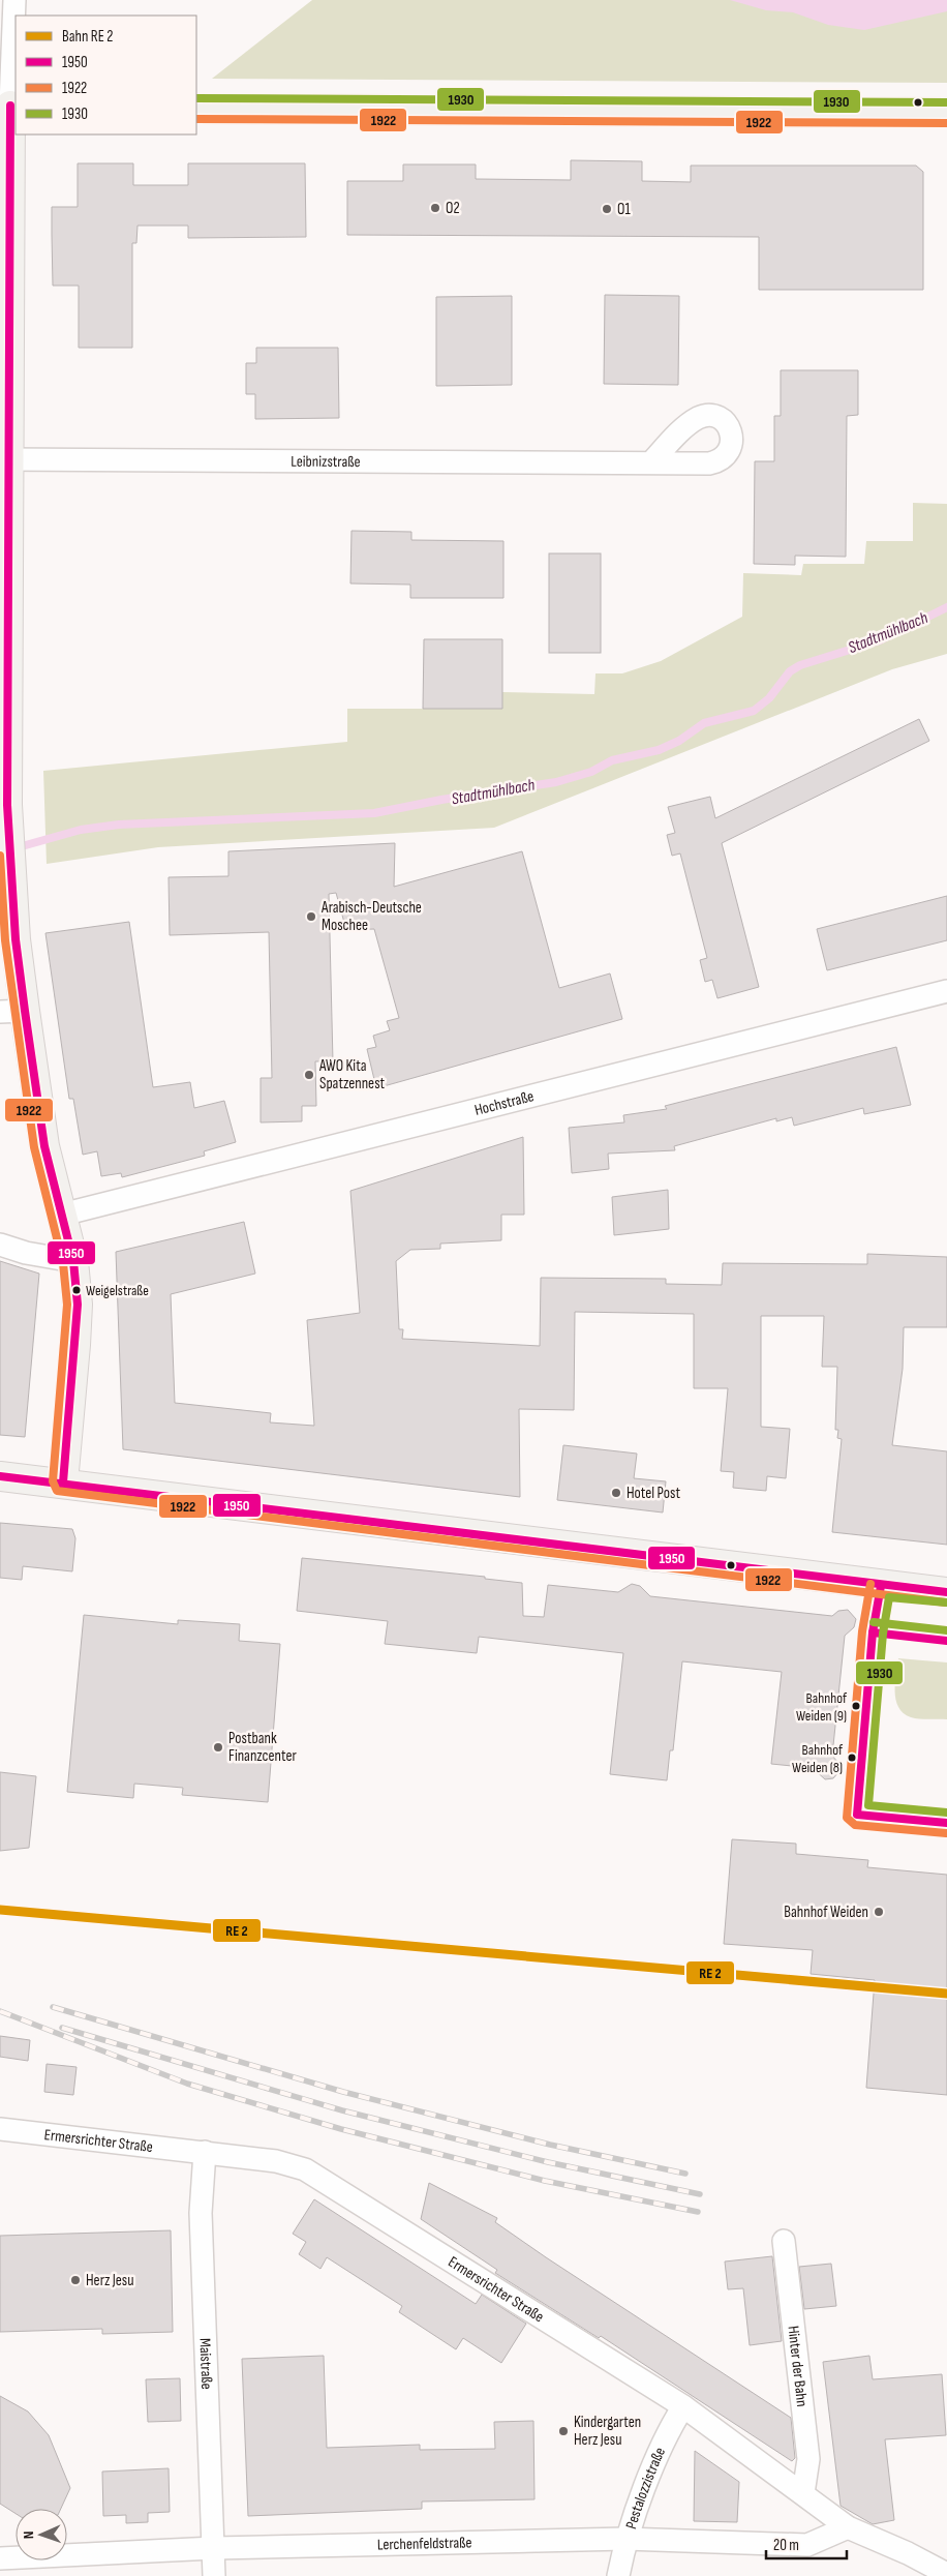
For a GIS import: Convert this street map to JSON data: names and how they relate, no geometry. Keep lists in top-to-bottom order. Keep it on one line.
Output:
{"streets":{"street":["Leibnizstraße","Hochstraße","Ermersrichter Straße","Maistraße","Hinter der Bahn","Pestalozzistraße","Lerchenfeldstraße"]},"crossings":[["Ermersrichter Straße","Maistraße"],["Ermersrichter Straße","Hinter der Bahn"],["Ermersrichter Straße","Pestalozzistraße"],["Ermersrichter Straße","Lerchenfeldstraße"],["Maistraße","Lerchenfeldstraße"],["Pestalozzistraße","Lerchenfeldstraße"]],"water":["Stadtmühlbach"],"places":["O2","O1","Arabisch-Deutsche Moschee","AWO Kita Spatzennest","Weigelstraße","Hotel Post","Bahnhof Weiden (9)","Postbank Finanzcenter","Bahnhof Weiden (8)","Bahnhof Weiden","Herz Jesu","Kindergarten Herz Jesu"],"lines":["transit line 1930","transit line 1950","transit line 1922"],"legend":["Bahn RE 2","1950","1922","1930"],"scale_bar":"20 m","north":"left"}
